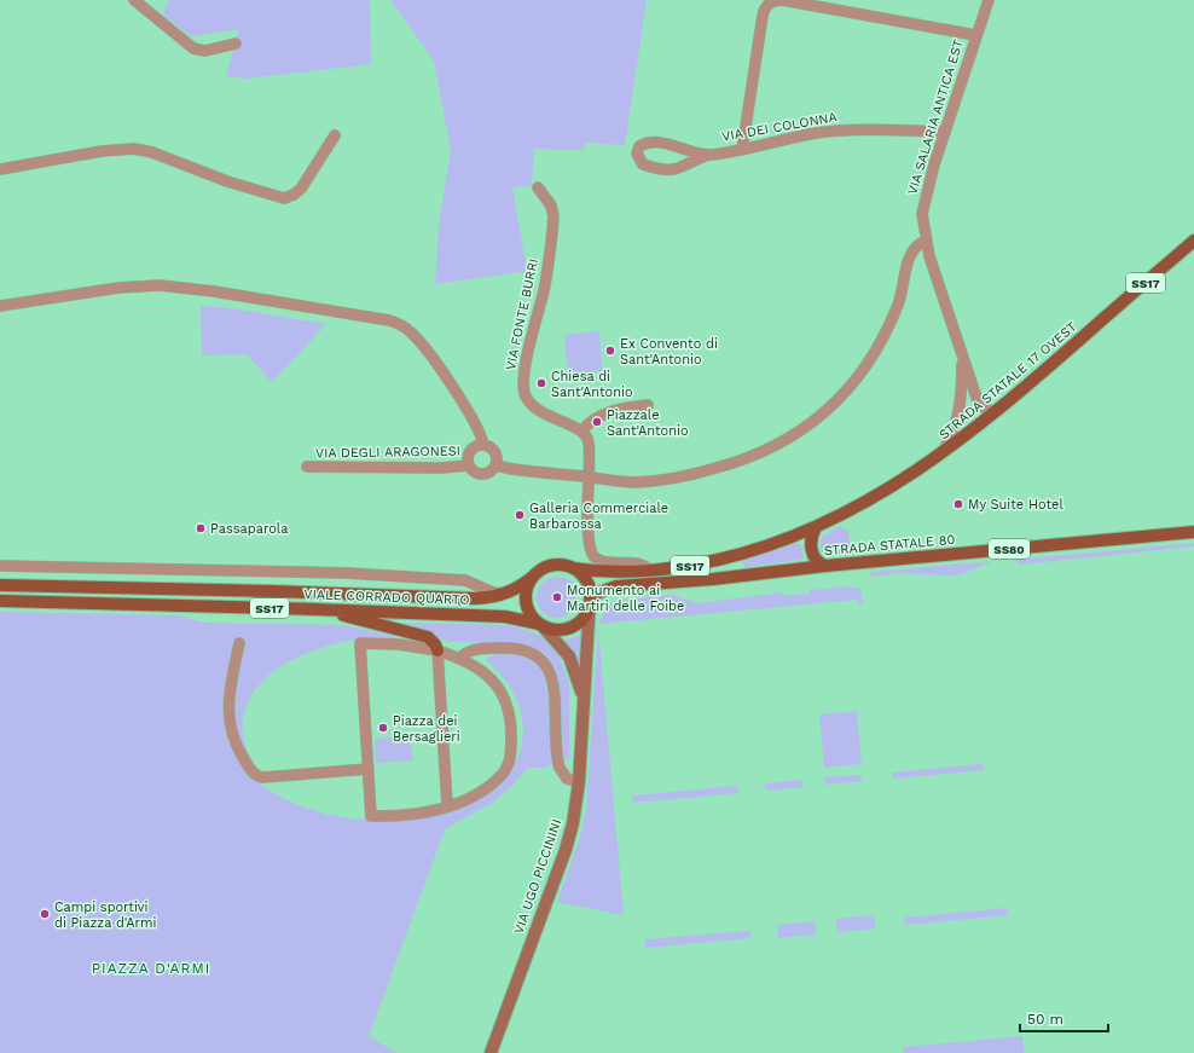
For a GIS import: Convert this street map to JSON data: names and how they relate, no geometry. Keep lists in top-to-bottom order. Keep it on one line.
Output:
{"streets":{"main road":["SS17","STRADA STATALE 17 OVEST","STRADA STATALE 80","SS80","VIALE CORRADO QUARTO","VIA UGO PICCININI"],"street":["VIA SALARIA ANTICA EST","VIA DEI COLONNA","VIA FONTE BURRI","VIA DEGLI ARAGONESI"]},"crossings":[["VIA SALARIA ANTICA EST","VIA DEI COLONNA"],["VIA SALARIA ANTICA EST","STRADA STATALE 17 OVEST"],["STRADA STATALE 17 OVEST","STRADA STATALE 80"],["STRADA STATALE 17 OVEST","VIALE CORRADO QUARTO"],["STRADA STATALE 17 OVEST","VIA UGO PICCININI"],["STRADA STATALE 80","VIALE CORRADO QUARTO"],["STRADA STATALE 80","VIA UGO PICCININI"],["VIALE CORRADO QUARTO","VIA UGO PICCININI"]],"districts":["PIAZZA D'ARMI"],"places":["Ex Convento di Sant'Antonio","Chiesa di Sant'Antonio","Piazzale Sant'Antonio","My Suite Hotel","Galleria Commerciale Barbarossa","Passaparola","Monumento ai Martiri delle Foibe","Piazza dei Bersaglieri","Campi sportivi di Piazza d'Armi"],"scale_bar":"50 m"}
